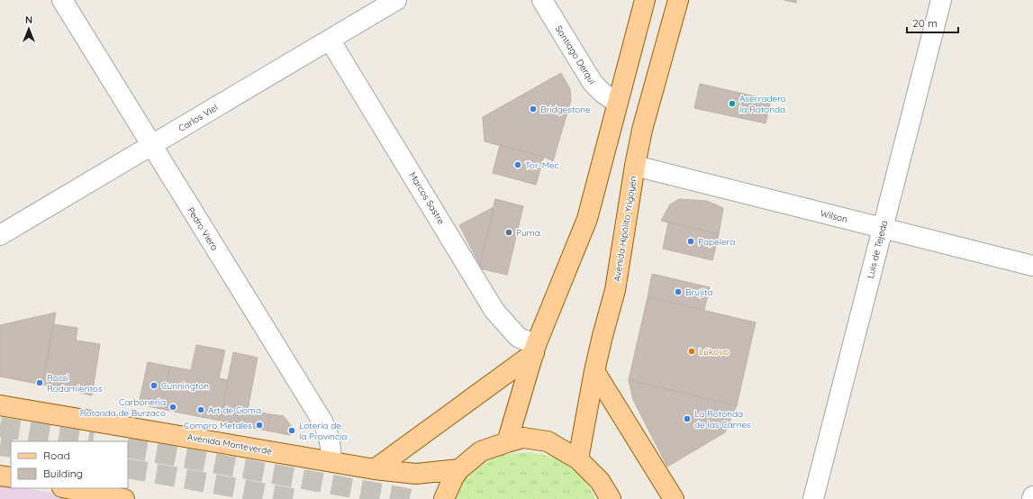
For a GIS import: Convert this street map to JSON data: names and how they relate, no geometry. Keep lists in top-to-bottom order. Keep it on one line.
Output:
{"streets":{"main road":["Avenida Hipólito Yrigoyen","Avenida Monteverde"],"street":["Santiago Derqui","Carlos Viel","Marcos Sastre","Wilson","Pedro Viera","Luis de Tejeda"]},"crossings":[["Carlos Viel","Marcos Sastre"],["Carlos Viel","Pedro Viera"],["Wilson","Avenida Hipólito Yrigoyen"],["Wilson","Luis de Tejeda"],["Pedro Viera","Avenida Monteverde"]],"places":["Aserradero la Rotonda","Bridgestone","Tor-Mec","Puma","Papelera","Brujita","Lúkovo","Rossi Rodamientos","Cunnington","Carboneria Rotonda de Burzaco","Art de Goma","La Rotonda de las Carnes","Compro Metales","Loteria de la Provincia"],"legend":["Road","Building"],"scale_bar":"20 m","north":"top"}
